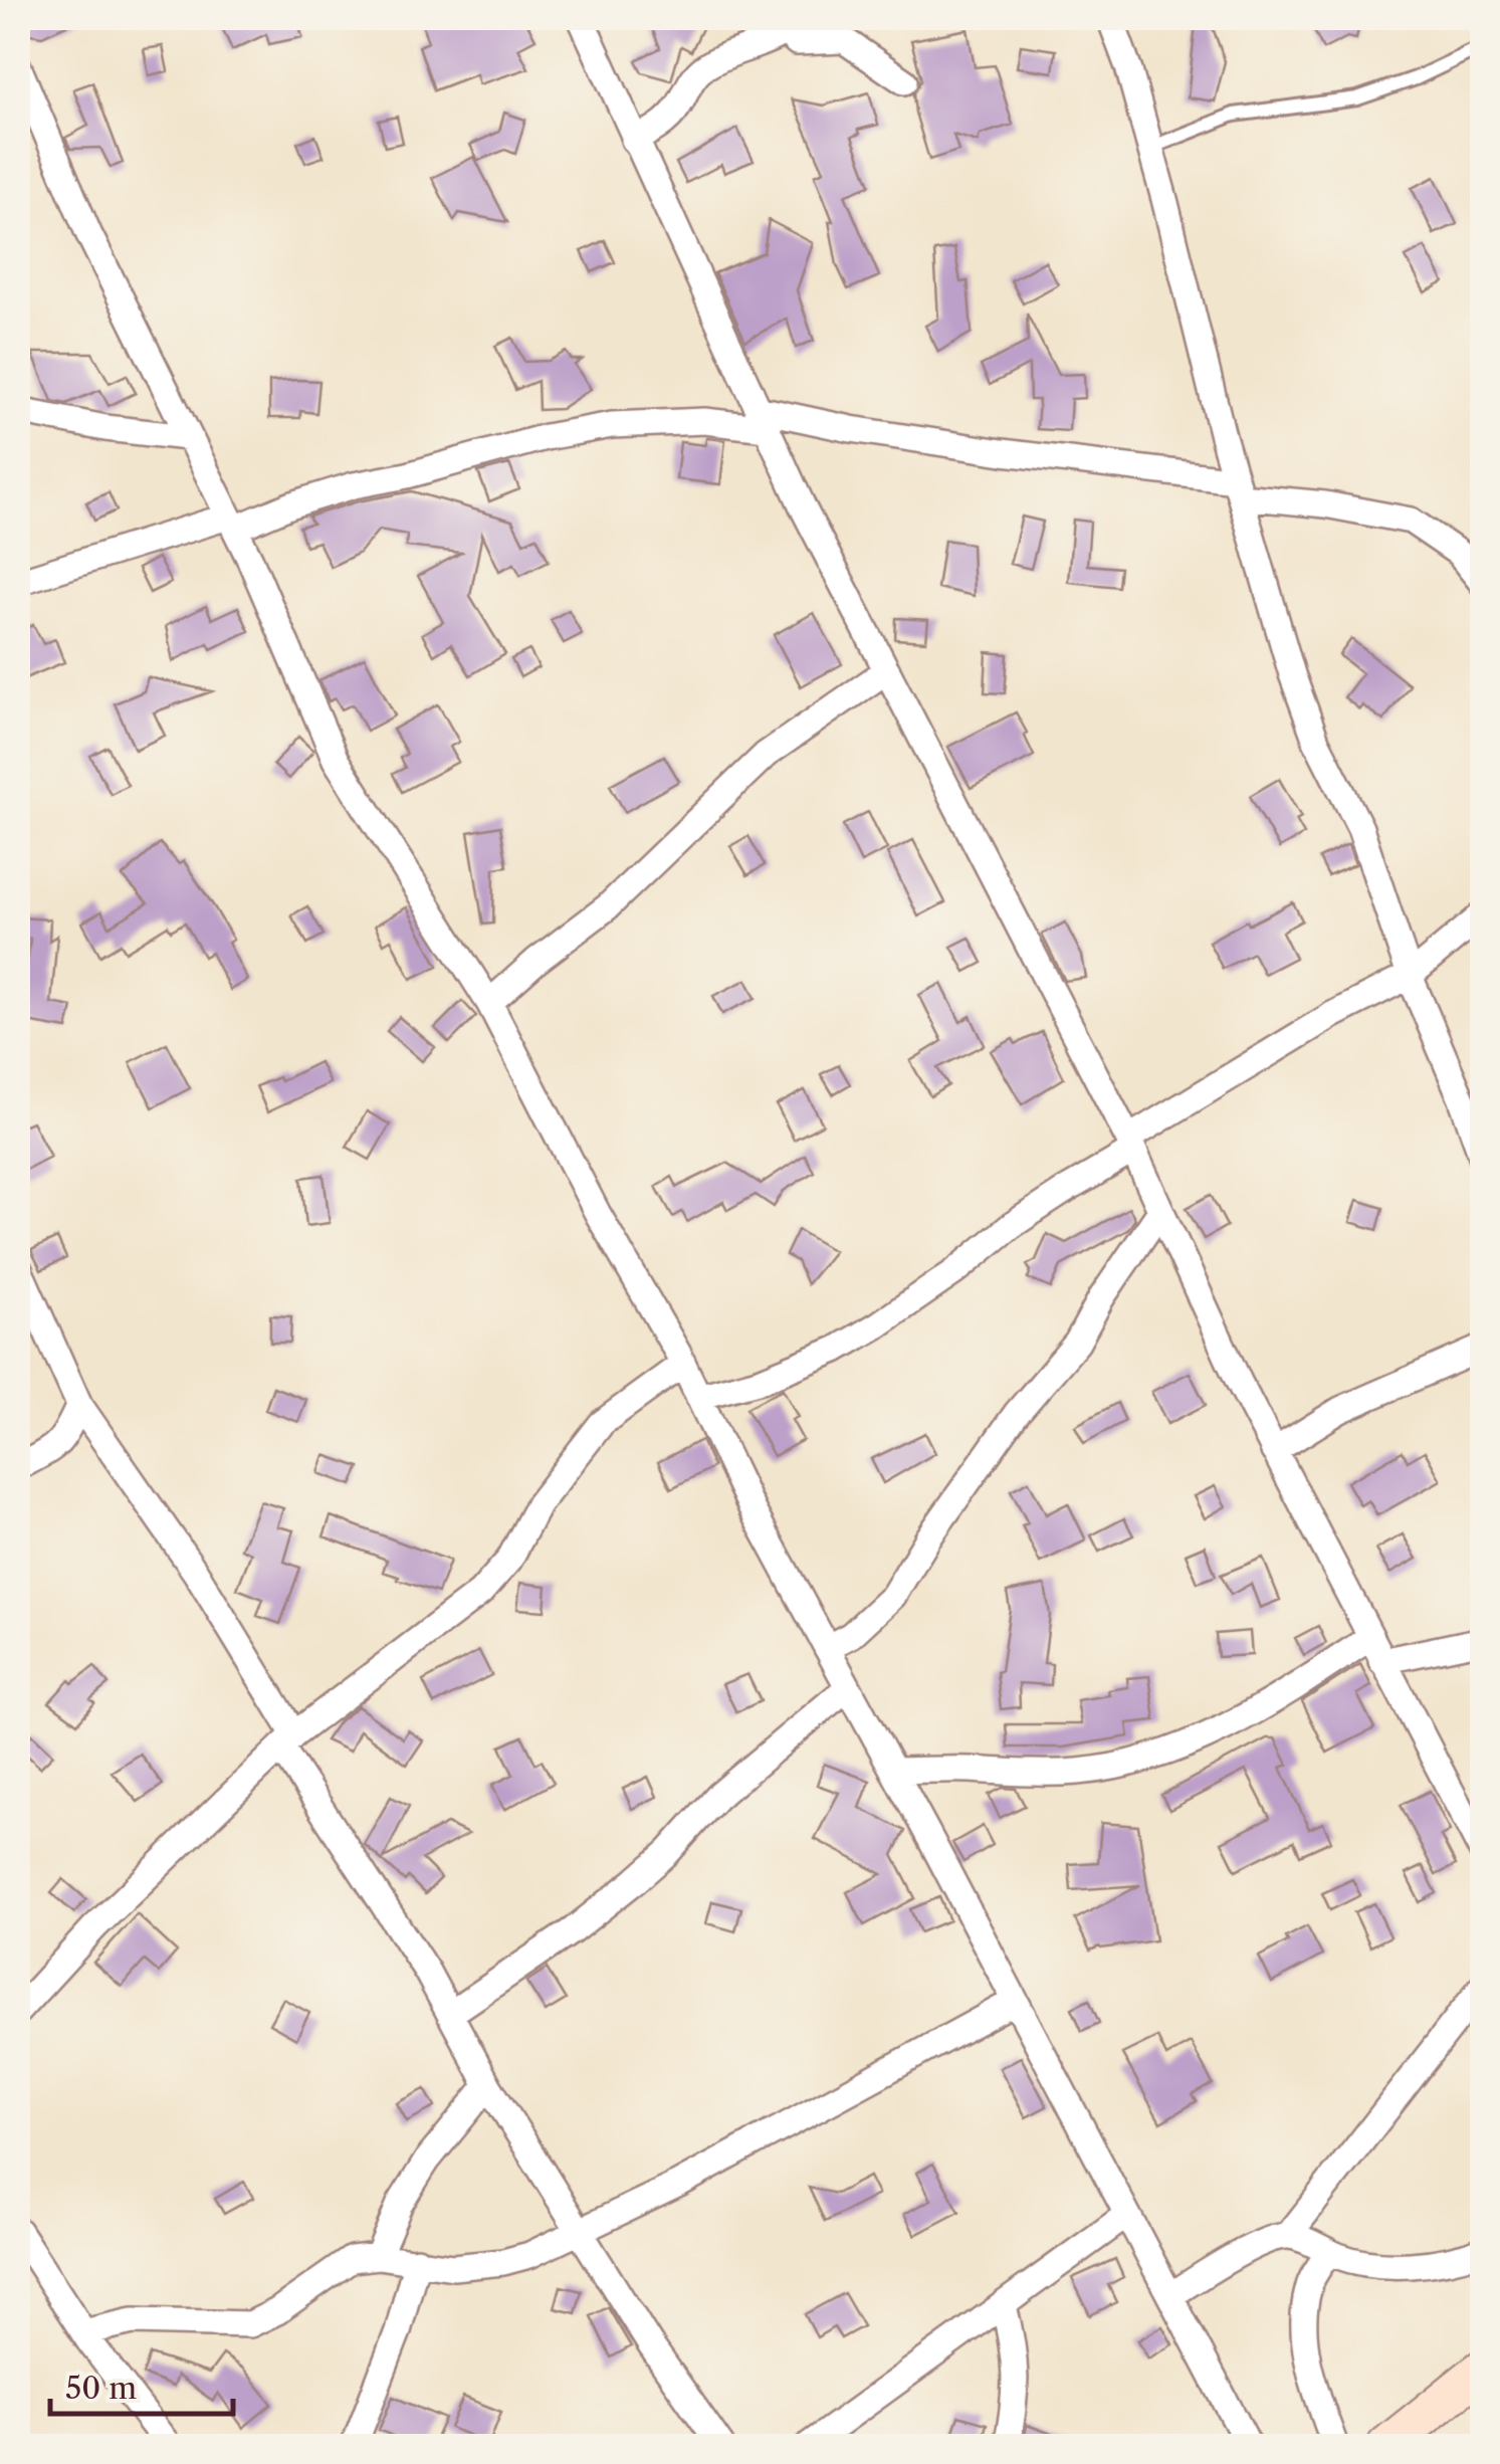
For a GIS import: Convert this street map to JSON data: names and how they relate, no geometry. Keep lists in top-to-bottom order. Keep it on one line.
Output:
{"scale_bar":"50 m"}
